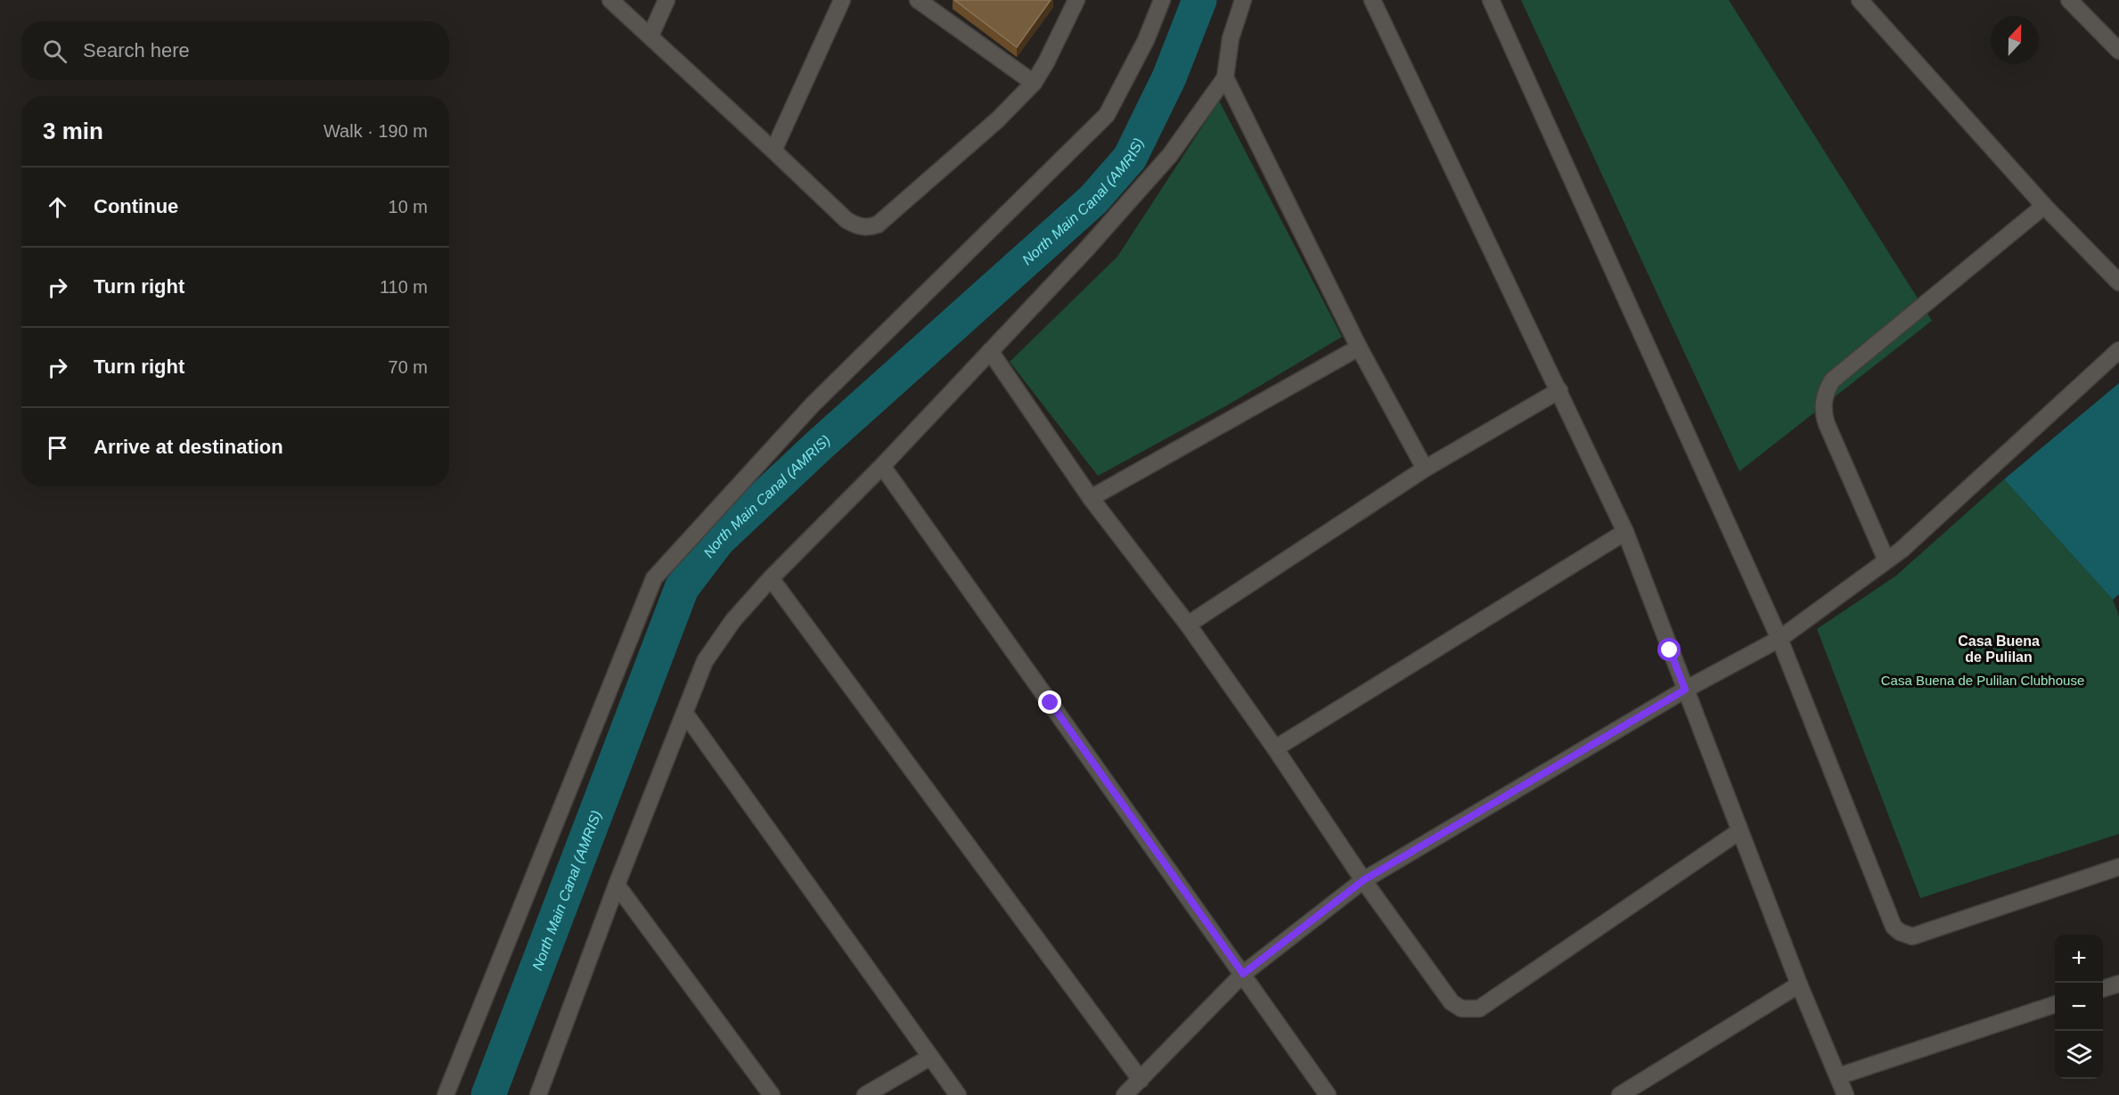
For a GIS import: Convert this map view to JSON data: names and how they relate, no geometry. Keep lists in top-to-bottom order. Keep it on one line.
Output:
{"districts":["Casa Buena de Pulilan"],"water":["North Main Canal (AMRIS)"],"parks":["Casa Buena de Pulilan Clubhouse"],"north":"top","page":{"search":"Search here","heading":["3 min","Walk · 190 m"],"list":[["Continue","10 m"],["Turn right","110 m"],["Turn right","70 m"],"Arrive at destination"],"map_buttons":["+","−"]}}
